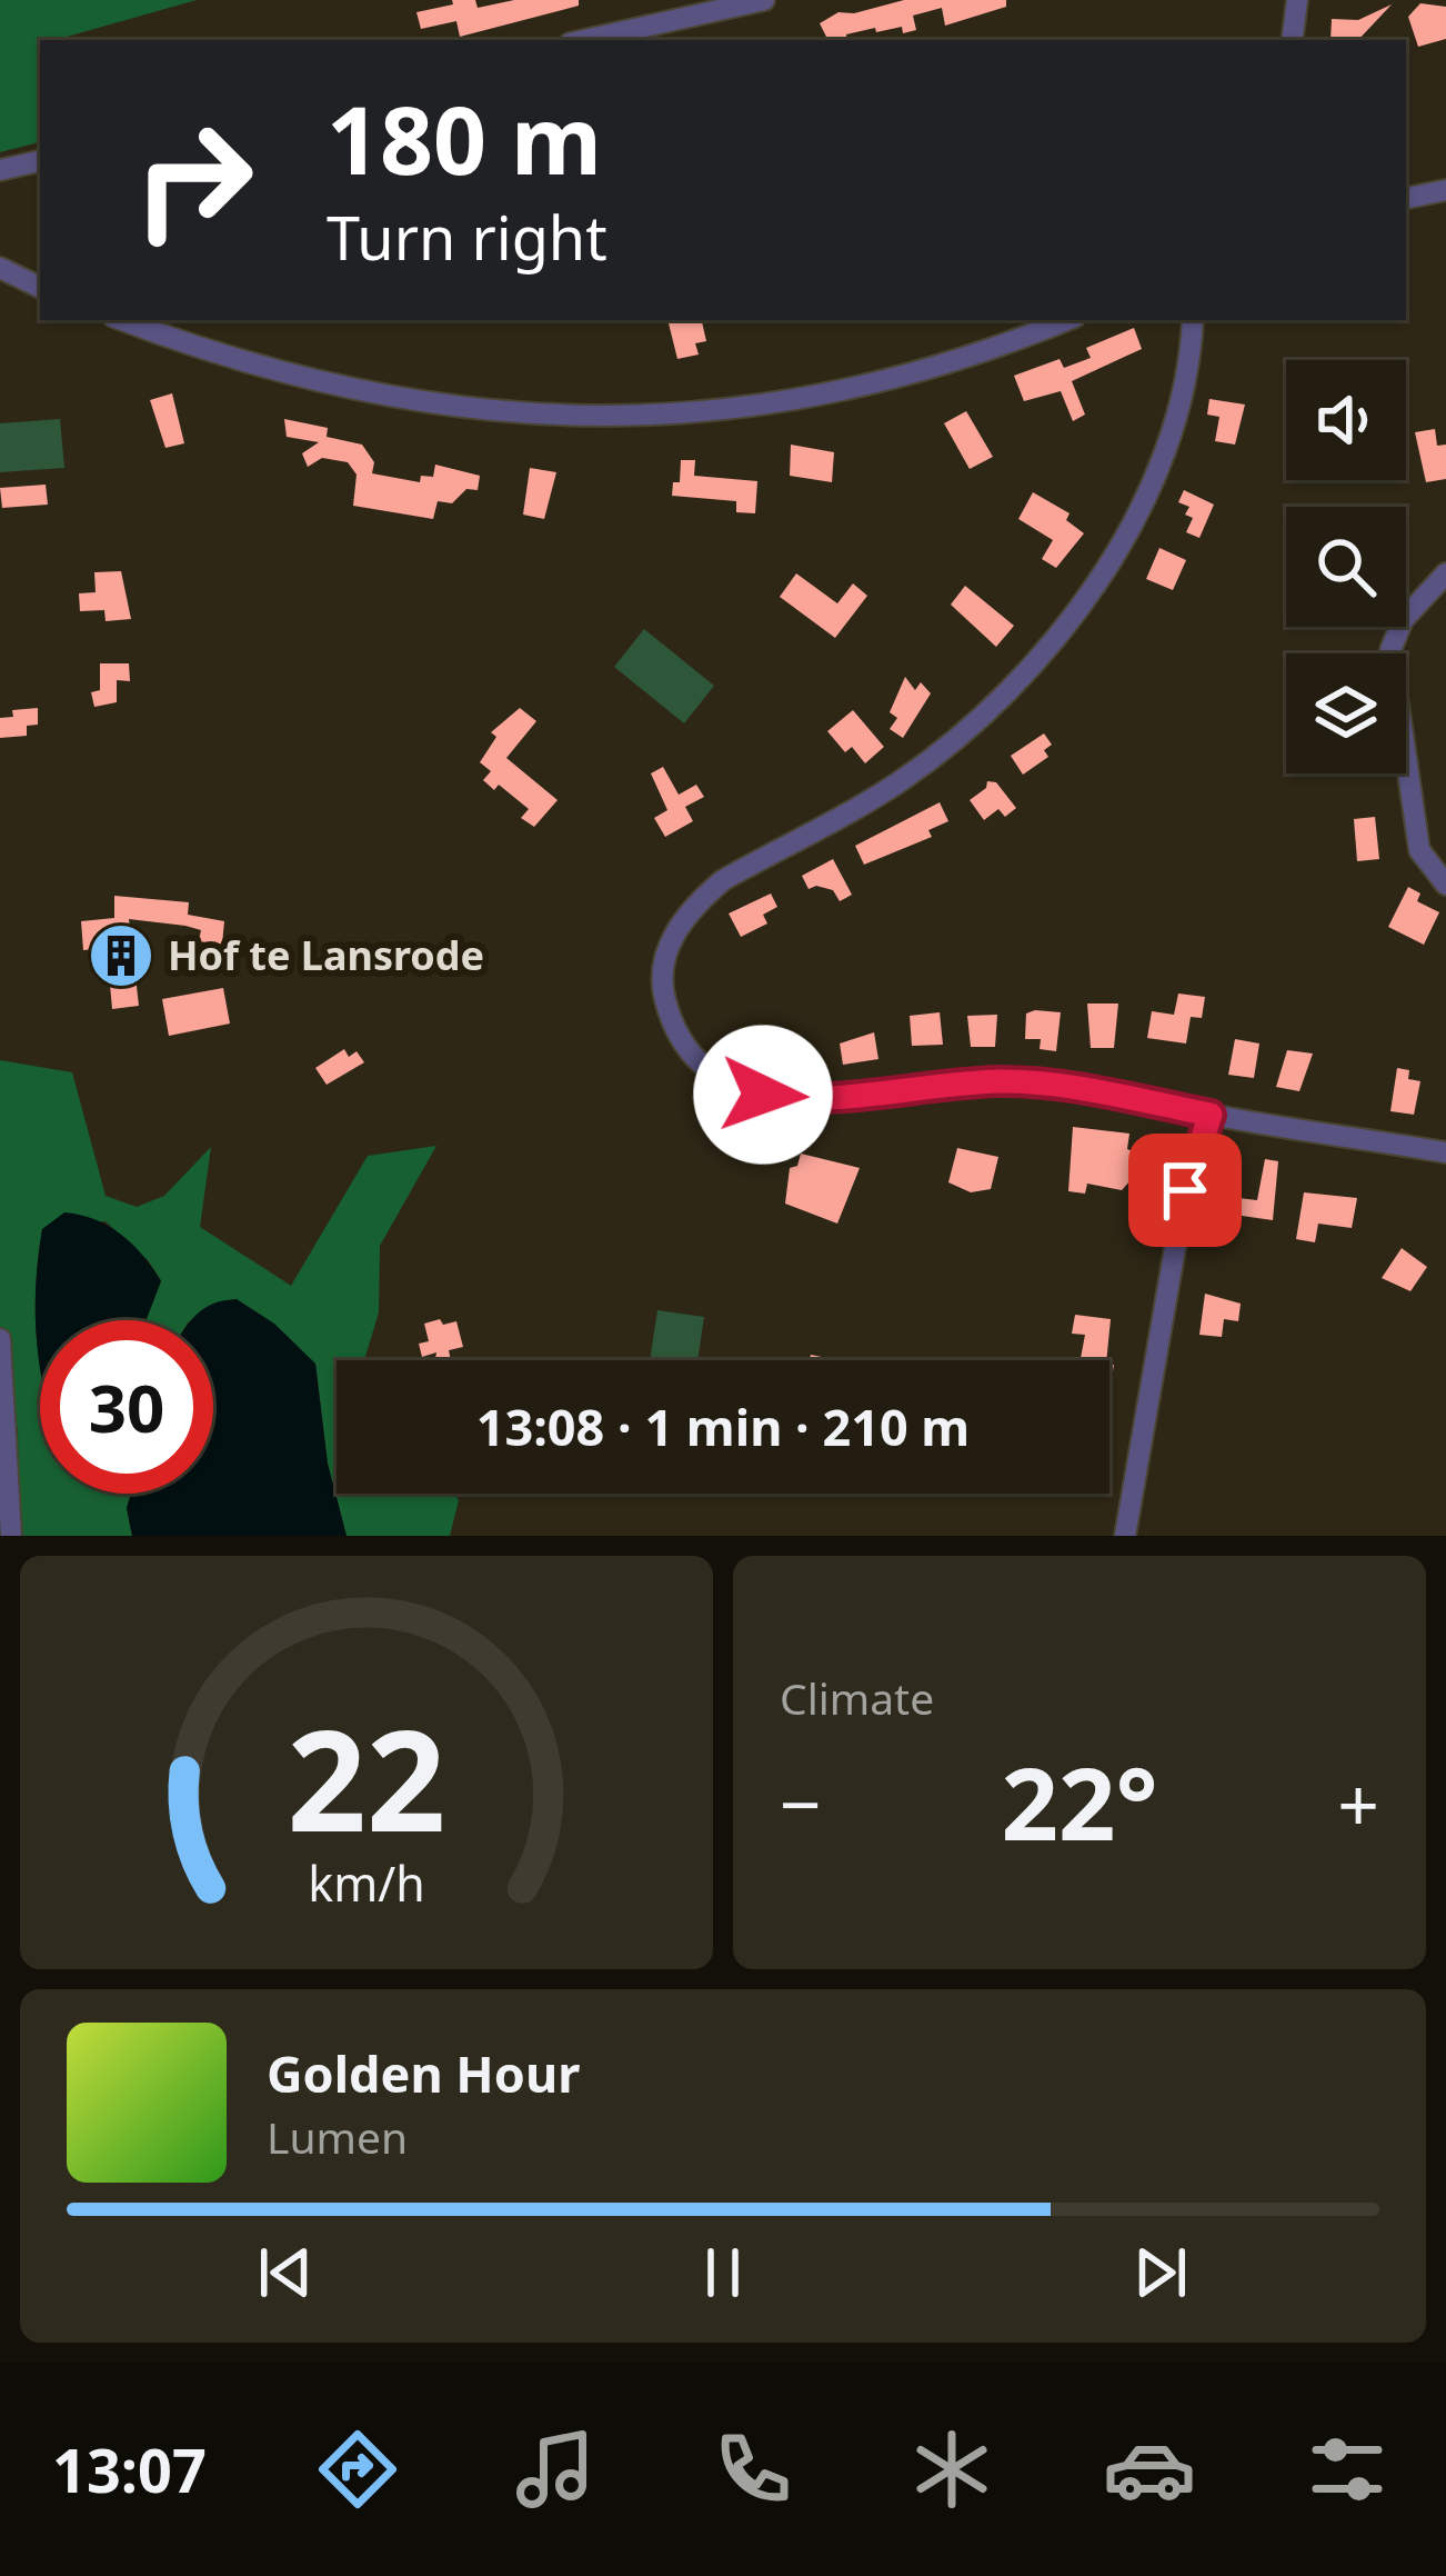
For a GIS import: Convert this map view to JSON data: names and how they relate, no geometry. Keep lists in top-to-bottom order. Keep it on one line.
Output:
{"places":{"building":["Hof te Lansrode"]},"page":{"turn":["180 m","Turn right"],"limit":"30","trip":"13:08 · 1 min · 210 m","tile":"Climate","heat":["−","22°","+"],"song":["Golden Hour","Lumen"],"tabs":"13:07","gauge":["22","km/h"]}}
